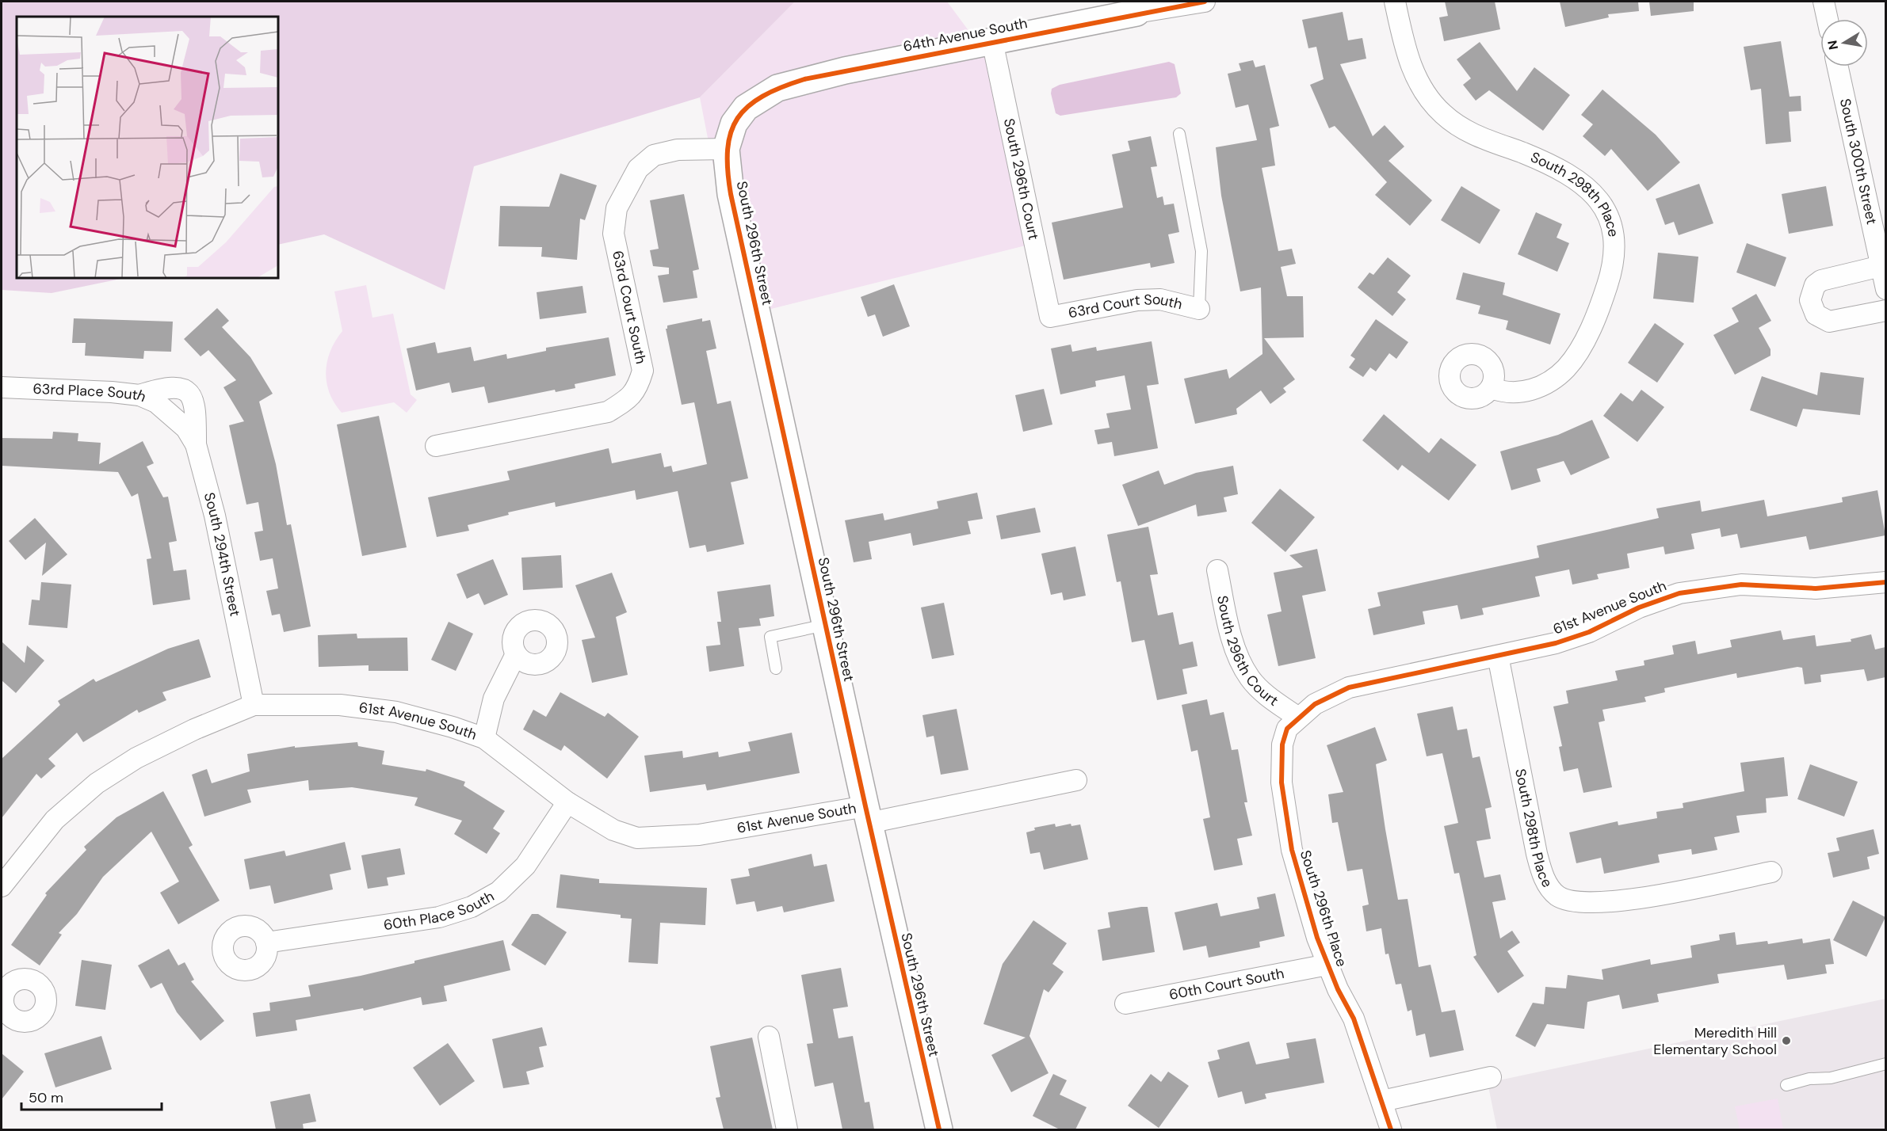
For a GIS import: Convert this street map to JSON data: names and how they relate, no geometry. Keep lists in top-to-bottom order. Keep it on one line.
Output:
{"streets":{"street":["64th Avenue South","South 300th Street","South 296th Court","South 298th Place","South 296th Street","63rd Court South","63rd Place South","South 294th Street","61st Avenue South","60th Place South","South 296th Place","60th Court South"]},"crossings":[["64th Avenue South","South 296th Court"],["64th Avenue South","South 296th Street"],["South 296th Court","63rd Court South"],["South 296th Court","61st Avenue South"],["South 296th Court","South 296th Place"],["South 298th Place","61st Avenue South"],["South 296th Street","63rd Court South"],["South 296th Street","61st Avenue South"],["63rd Place South","South 294th Street"],["South 294th Street","61st Avenue South"],["61st Avenue South","60th Place South"],["61st Avenue South","South 296th Place"],["South 296th Place","60th Court South"]],"places":["Meredith Hill Elementary School"],"scale_bar":"50 m","north":"left"}
